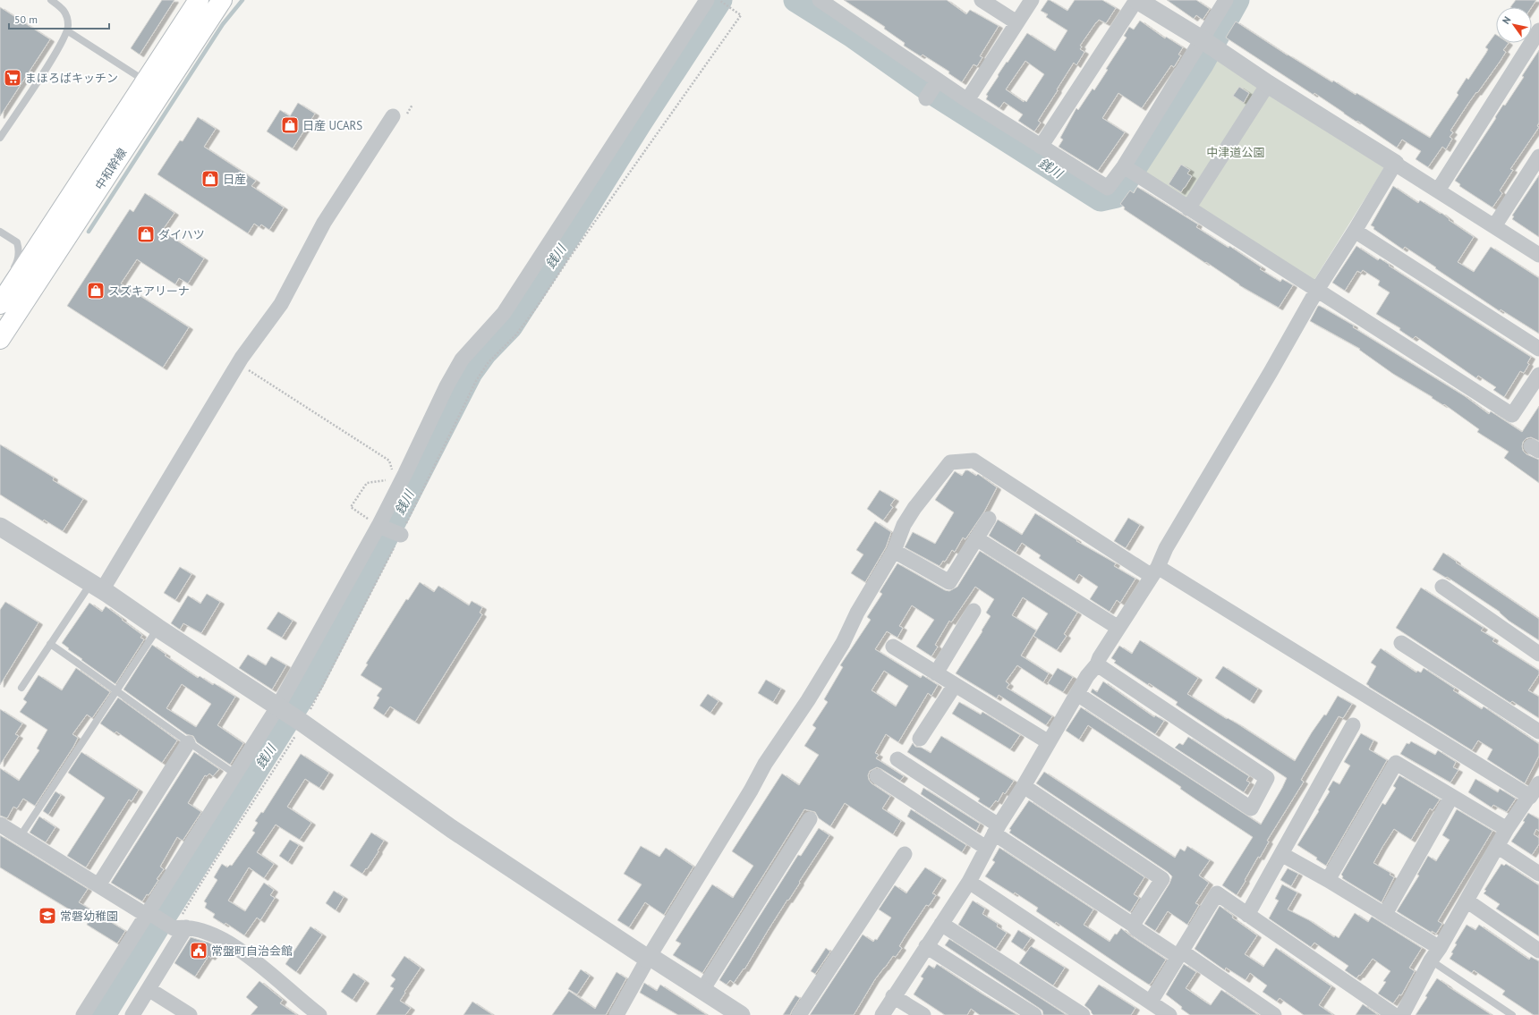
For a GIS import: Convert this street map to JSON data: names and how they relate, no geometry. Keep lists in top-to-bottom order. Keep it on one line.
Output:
{"streets":{"main road":["中和幹線"]},"water":["銭川"],"parks":["中津道公園"],"places":{"supermarket":["まほろばキッチン"],"shop":["日産 UCARS","日産","ダイハツ","スズキアリーナ"],"school or university":["常磐幼稚園"],"public building":["常盤町自治会館"]},"scale_bar":"50 m","north":"top left"}
